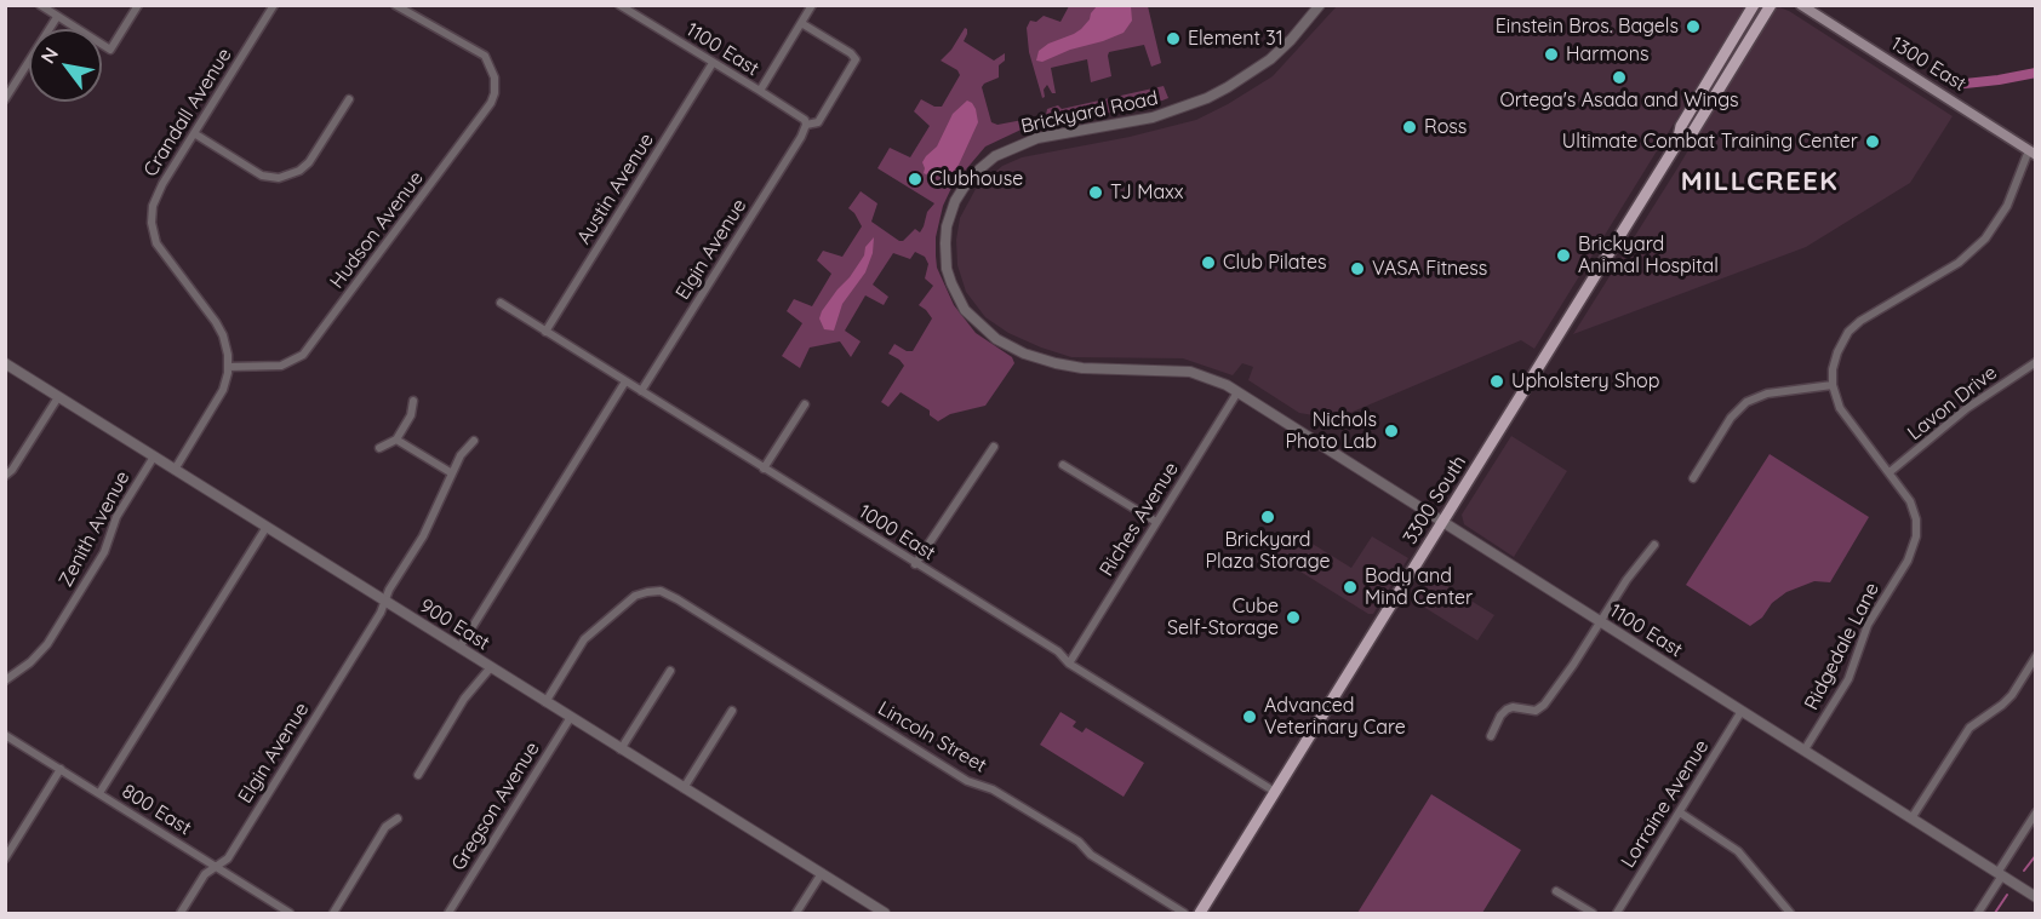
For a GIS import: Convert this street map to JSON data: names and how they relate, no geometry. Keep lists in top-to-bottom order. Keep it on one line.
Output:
{"streets":{"main road":["1300 East","3300 South"],"street":["1100 East","Crandall Avenue","Brickyard Road","Austin Avenue","Hudson Avenue","Elgin Avenue","Lavon Drive","Riches Avenue","Zenith Avenue","1000 East","900 East","Ridgedale Lane","Lincoln Street","Lorraine Avenue","Gregson Avenue","800 East"]},"crossings":[["1100 East","Brickyard Road"],["1100 East","Austin Avenue"],["1100 East","Elgin Avenue"],["1100 East","3300 South"],["1100 East","Riches Avenue"],["1100 East","Ridgedale Lane"],["1100 East","Lorraine Avenue"],["Crandall Avenue","Hudson Avenue"],["Crandall Avenue","900 East"],["Brickyard Road","Riches Avenue"],["Austin Avenue","1000 East"],["Elgin Avenue","1000 East"],["Elgin Avenue","900 East"],["Elgin Avenue","800 East"],["Lavon Drive","Ridgedale Lane"],["3300 South","1000 East"],["Riches Avenue","1000 East"],["Zenith Avenue","900 East"],["900 East","Lincoln Street"],["900 East","Gregson Avenue"]],"districts":["MILLCREEK"],"places":["Einstein Bros. Bagels","Element 31","Harmons","Ortega's Asada and Wings","Ross","Ultimate Combat Training Center","Clubhouse","TJ Maxx","Brickyard Animal Hospital","Club Pilates","VASA Fitness","Upholstery Shop","Nichols Photo Lab","Brickyard Plaza Storage","Body and Mind Center","Cube Self-Storage","Advanced Veterinary Care"],"north":"top left"}
